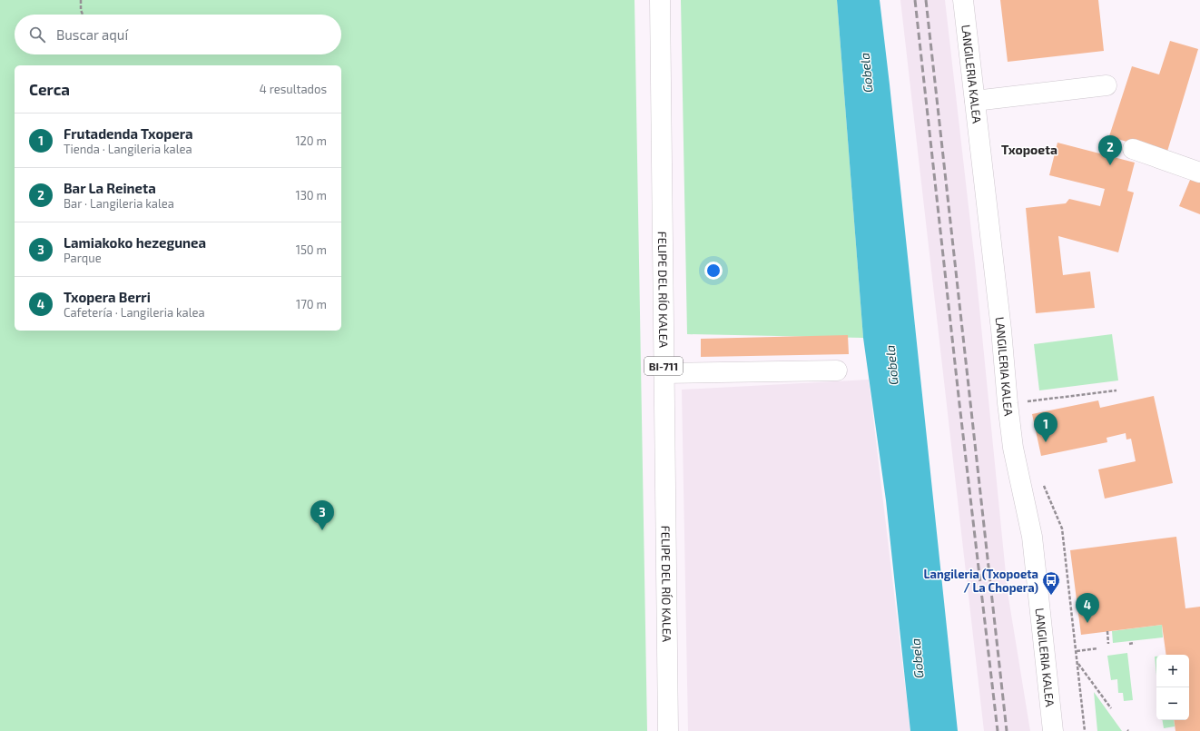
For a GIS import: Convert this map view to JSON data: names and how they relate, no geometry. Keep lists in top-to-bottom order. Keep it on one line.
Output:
{"streets":{"street":["LANGILERIA KALEA","FELIPE DEL RÍO KALEA","BI-711"]},"districts":["Txopoeta"],"water":["Gobela"],"places":{"bus stop":["Langileria (Txopoeta / La Chopera)"]},"page":{"search":"Buscar aquí","heading":["Cerca","4 resultados"],"list":[{"mark":"1","name":"Frutadenda Txopera","note":"Tienda · Langileria kalea","value":"120 m"},{"mark":"2","name":"Bar La Reineta","note":"Bar · Langileria kalea","value":"130 m"},{"mark":"3","name":"Lamiakoko hezegunea","note":"Parque","value":"150 m"},{"mark":"4","name":"Txopera Berri","note":"Cafetería · Langileria kalea","value":"170 m"}],"pins":["2","1","3","4"],"map_buttons":["+","−"]}}
